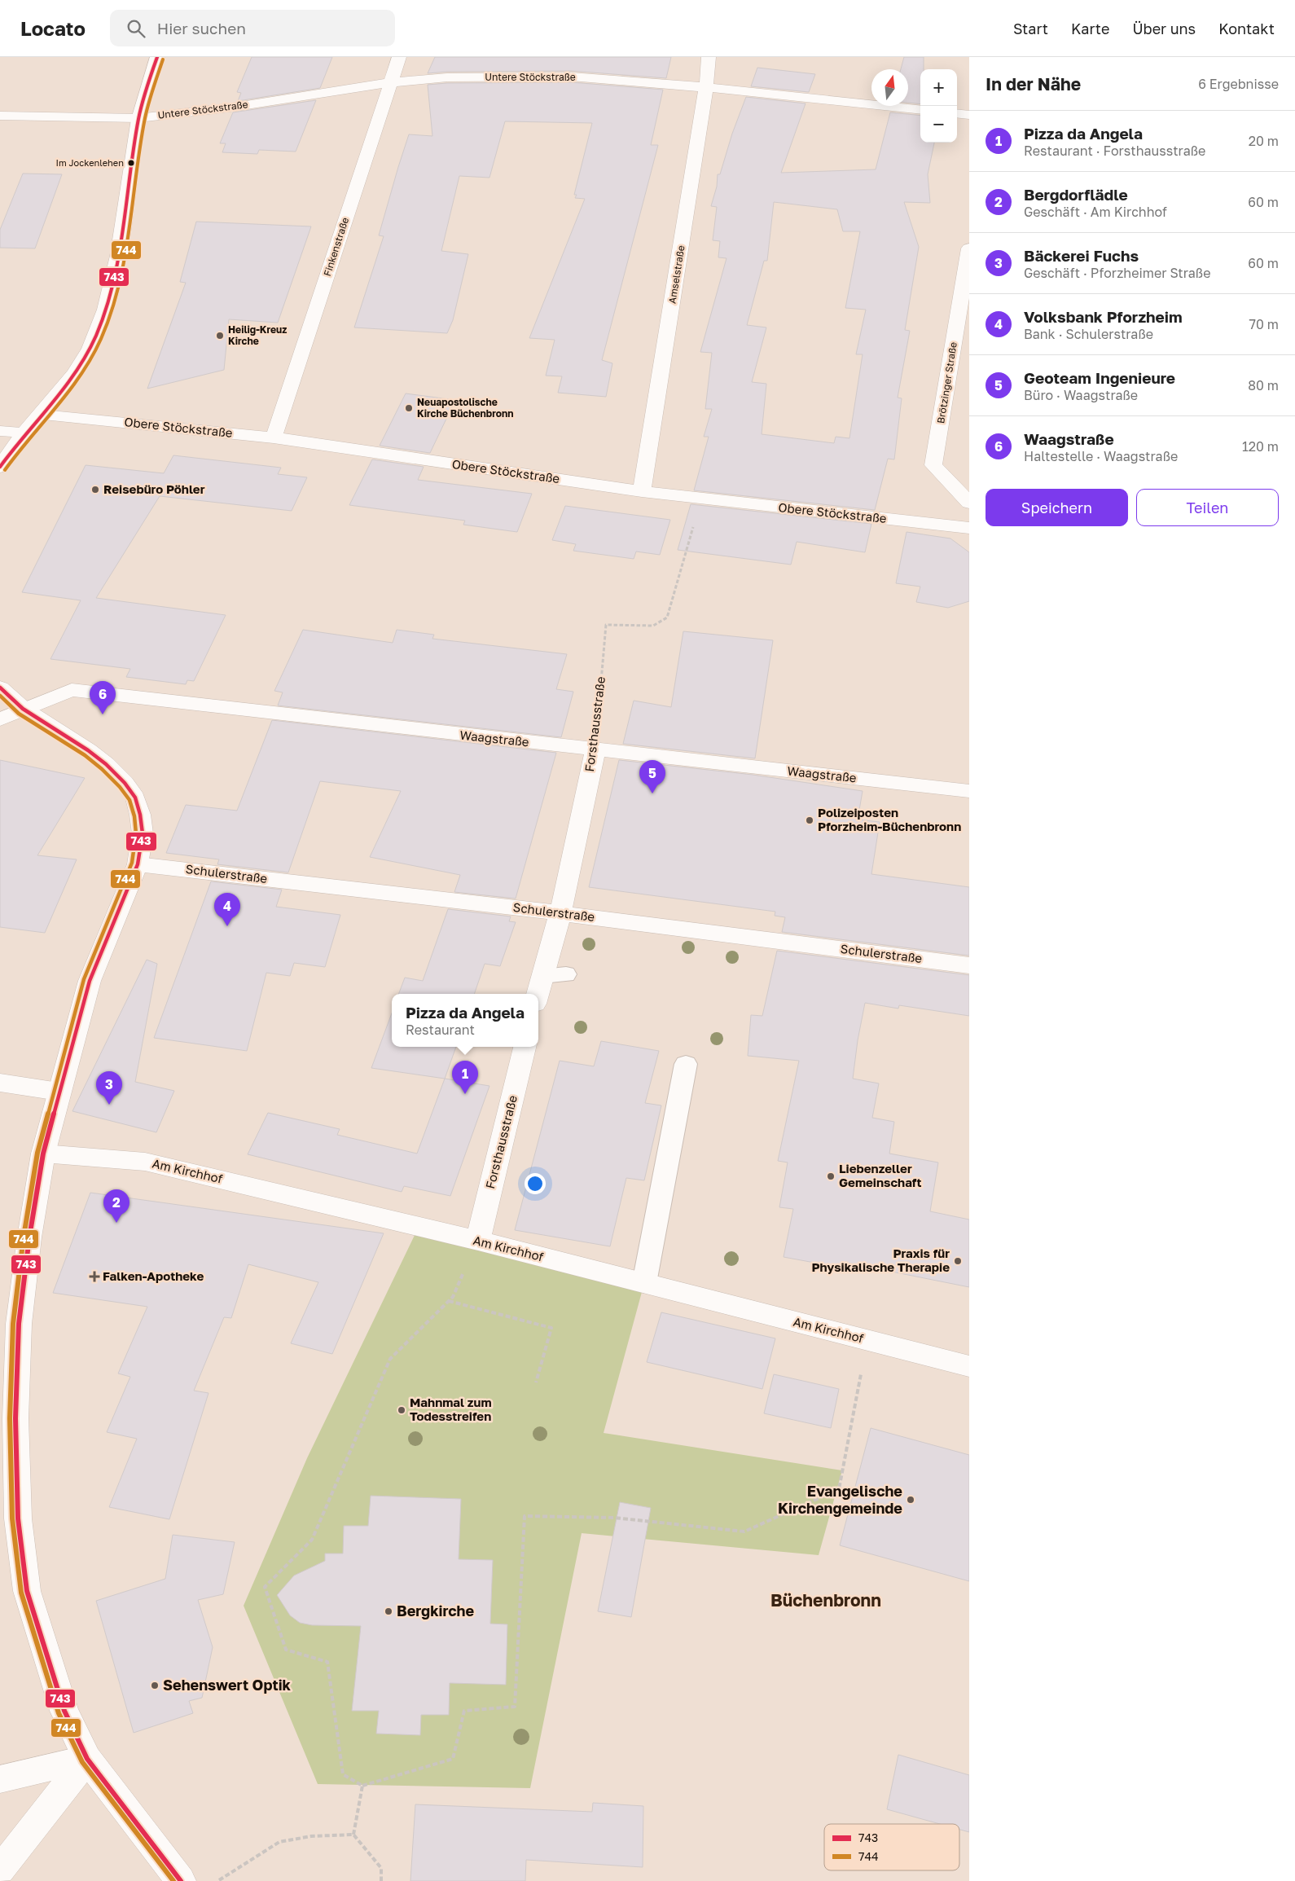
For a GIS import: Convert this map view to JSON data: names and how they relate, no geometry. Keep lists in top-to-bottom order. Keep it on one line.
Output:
{"streets":{"street":["Untere Stöckstraße","Finkenstraße","Amselstraße","Brötzinger Straße","Obere Stöckstraße","Forsthausstraße","Waagstraße","Schulerstraße","Am Kirchhof"]},"crossings":[["Untere Stöckstraße","Finkenstraße"],["Untere Stöckstraße","Amselstraße"],["Finkenstraße","Obere Stöckstraße"],["Amselstraße","Obere Stöckstraße"],["Obere Stöckstraße","Forsthausstraße"],["Forsthausstraße","Waagstraße"],["Forsthausstraße","Schulerstraße"],["Forsthausstraße","Am Kirchhof"]],"districts":["Büchenbronn"],"places":{"other":["Im Jockenlehen","Heilig-Kreuz Kirche","Neuapostolische Kirche Büchenbronn","Reisebüro Pöhler","Polizeiposten Pforzheim-Büchenbronn","Liebenzeller Gemeinschaft","Praxis für Physikalische Therapie","Mahnmal zum Todesstreifen","Evangelische Kirchengemeinde","Bergkirche","Sehenswert Optik"],"health":["Falken-Apotheke"]},"lines":["transit line 743","transit line 744"],"legend":["743","744"],"north":"top","page":{"header":"Locato","search":"Hier suchen","nav":["Start","Karte","Über uns","Kontakt"],"heading":["In der Nähe","6 Ergebnisse"],"map_buttons":["+","−"],"list":[{"mark":"1","name":"Pizza da Angela","note":"Restaurant · Forsthausstraße","value":"20 m"},{"mark":"2","name":"Bergdorflädle","note":"Geschäft · Am Kirchhof","value":"60 m"},{"mark":"3","name":"Bäckerei Fuchs","note":"Geschäft · Pforzheimer Straße","value":"60 m"},{"mark":"4","name":"Volksbank Pforzheim","note":"Bank · Schulerstraße","value":"70 m"},{"mark":"5","name":"Geoteam Ingenieure","note":"Büro · Waagstraße","value":"80 m"},{"mark":"6","name":"Waagstraße","note":"Haltestelle · Waagstraße","value":"120 m"}],"buttons":["Speichern","Teilen"],"pins":["6","5","4","1","3","2"],"popup":["Pizza da Angela","Restaurant"]}}
